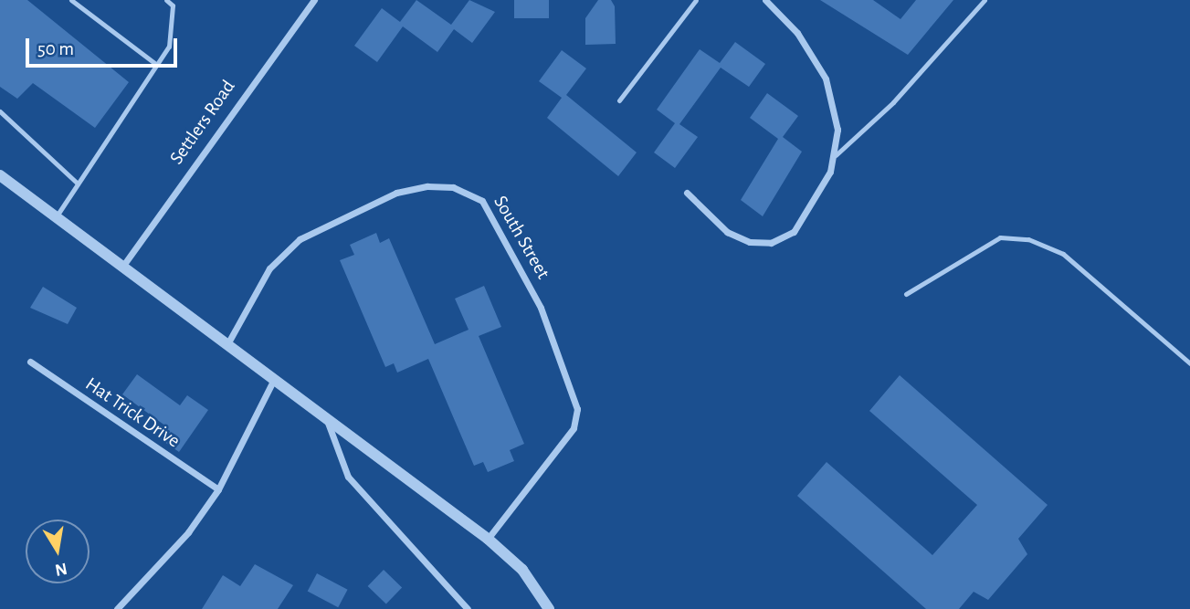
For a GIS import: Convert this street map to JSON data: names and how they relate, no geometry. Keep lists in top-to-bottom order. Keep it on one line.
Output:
{"streets":{"street":["Settlers Road","South Street","Hat Trick Drive"]},"scale_bar":"50 m","north":"bottom"}
